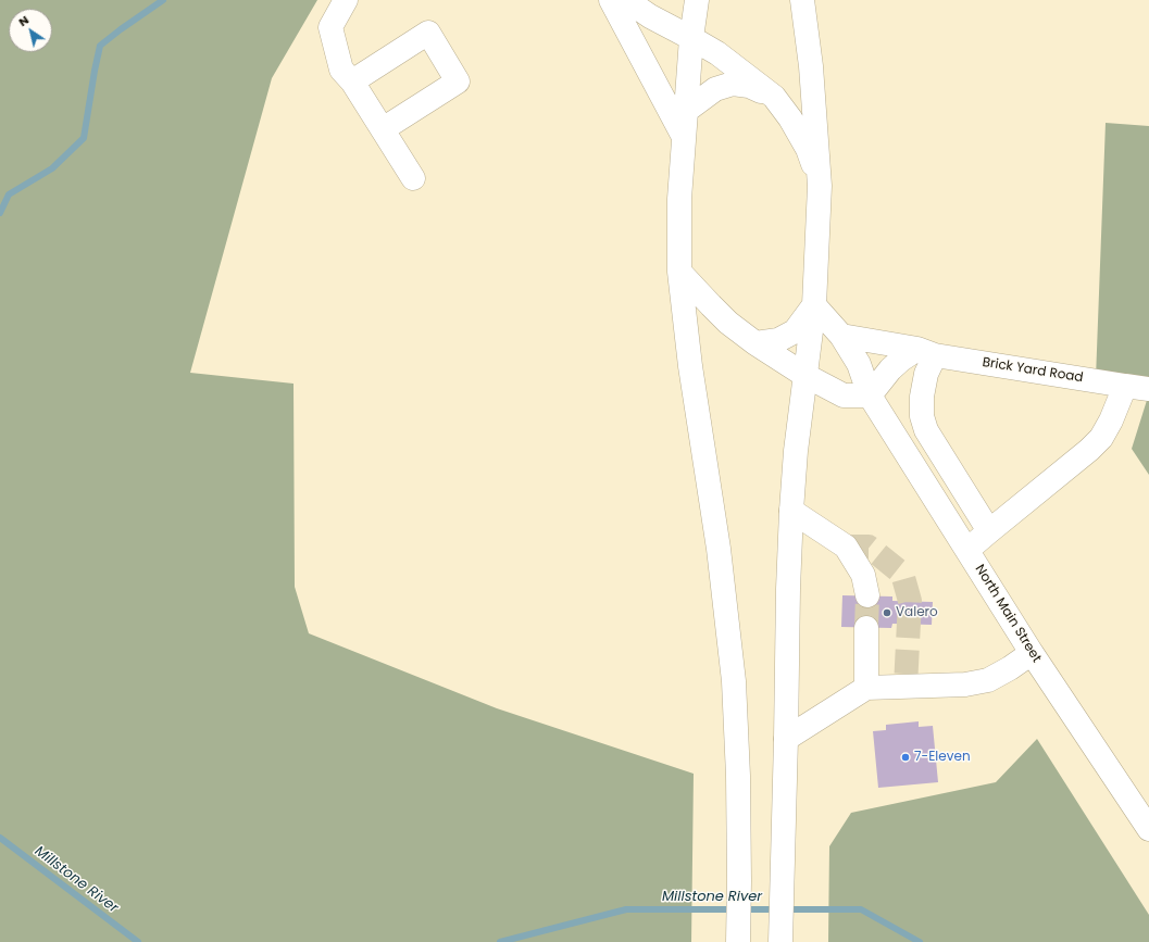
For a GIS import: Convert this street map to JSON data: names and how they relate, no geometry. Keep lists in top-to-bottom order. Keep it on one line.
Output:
{"streets":{"main road":["Brick Yard Road","North Main Street"]},"crossings":[["Brick Yard Road","North Main Street"]],"water":["Millstone River"],"places":["Valero","7-Eleven"],"north":"top left"}
